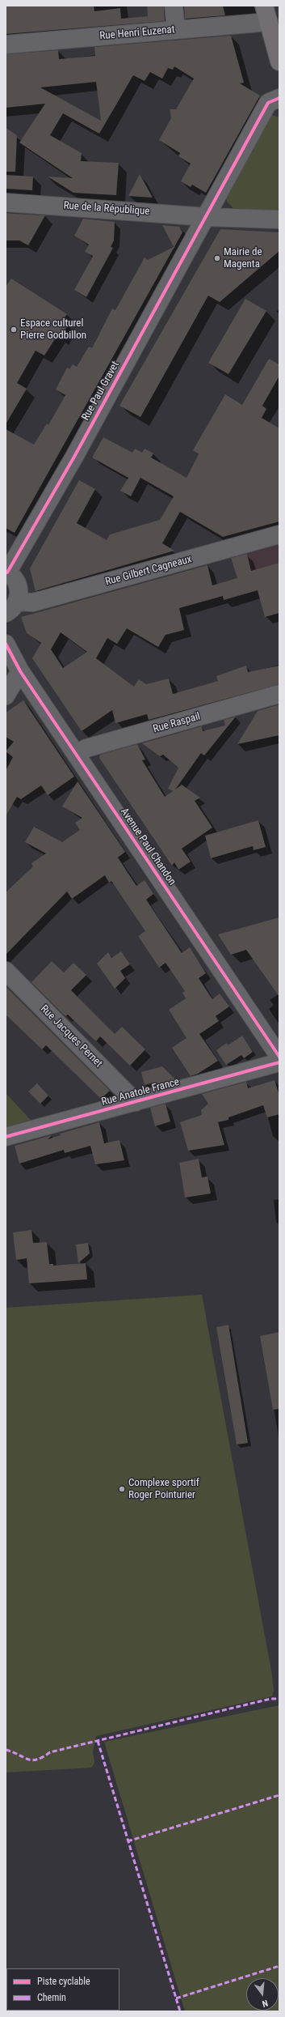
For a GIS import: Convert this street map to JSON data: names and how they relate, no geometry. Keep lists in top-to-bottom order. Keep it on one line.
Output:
{"streets":{"street":["Rue Henri Euzenat","Rue de la République","Rue Paul Gravet","Rue Gilbert Cagneaux","Rue Raspail","Avenue Paul Chandon","Rue Jacques Pernet","Rue Anatole France"]},"crossings":[["Rue de la République","Rue Paul Gravet"],["Rue Raspail","Avenue Paul Chandon"],["Rue Jacques Pernet","Rue Anatole France"]],"places":["Mairie de Magenta","Espace culturel Pierre Godbillon","Complexe sportif Roger Pointurier"],"legend":["Piste cyclable","Chemin"],"north":"bottom"}
